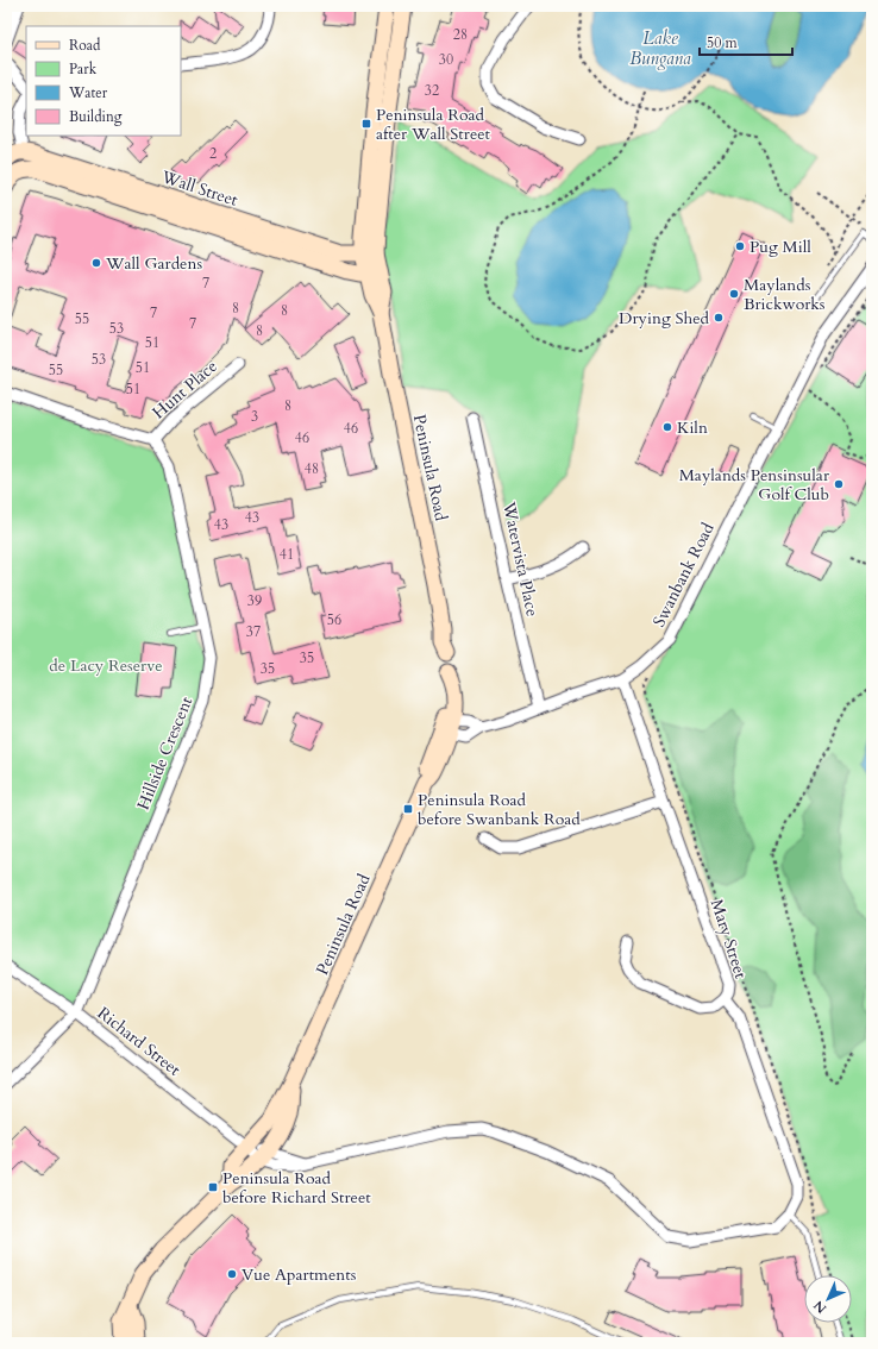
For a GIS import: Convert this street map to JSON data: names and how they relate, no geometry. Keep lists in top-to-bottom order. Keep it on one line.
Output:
{"streets":{"street":["Wall Street","Hunt Place","Peninsula Road","Watervista Place","Swanbank Road","Hillside Crescent","Mary Street","Richard Street"]},"crossings":[["Wall Street","Peninsula Road"],["Hunt Place","Hillside Crescent"],["Peninsula Road","Swanbank Road"],["Peninsula Road","Mary Street"],["Peninsula Road","Richard Street"],["Watervista Place","Swanbank Road"],["Swanbank Road","Mary Street"],["Hillside Crescent","Richard Street"],["Mary Street","Richard Street"]],"water":["Lake Bungana"],"parks":["de Lacy Reserve"],"places":{"transit":["Peninsula Road after Wall Street","Peninsula Road before Swanbank Road","Peninsula Road before Richard Street"],"other":["Pug Mill","Wall Gardens","Maylands Brickworks","Drying Shed","Kiln","Maylands Pensinsular Golf Club","Vue Apartments"]},"house_numbers":["28","30","32","2","7","8","8","7","55","7","53","8","51","53","51","55","51","8","3","46","46","48","43","43","41","39","56","37","35","35"],"legend":["Road","Park","Water","Building"],"scale_bar":"50 m","north":"bottom left"}
